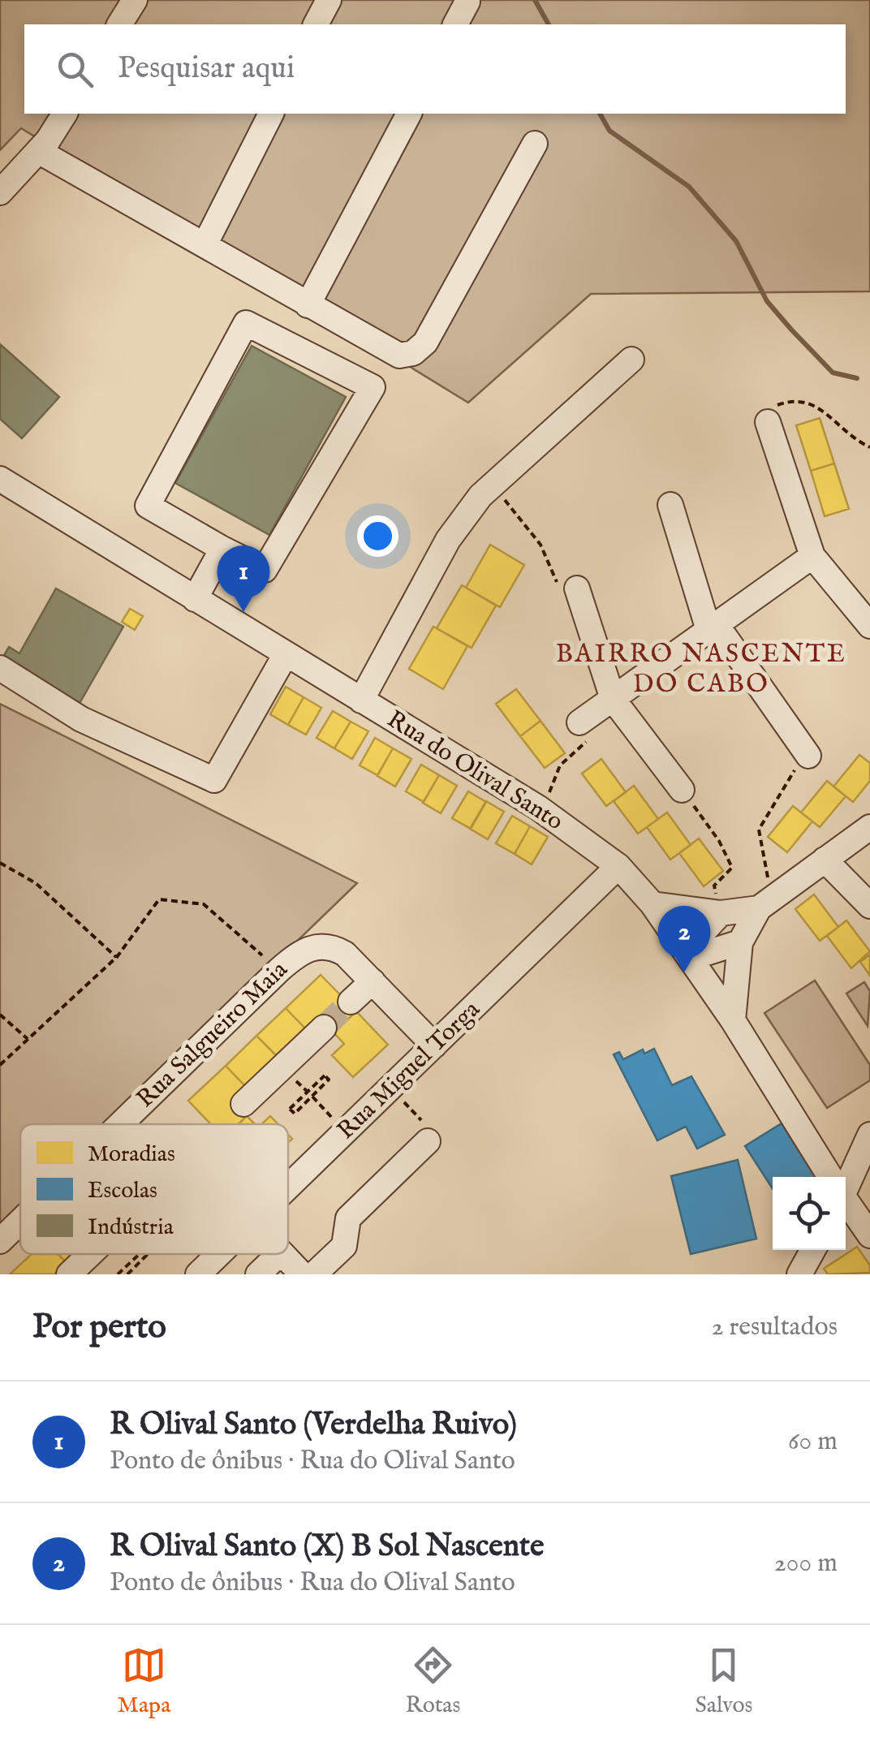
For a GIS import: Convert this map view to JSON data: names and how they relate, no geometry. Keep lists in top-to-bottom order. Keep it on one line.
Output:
{"streets":{"street":["Rua do Olival Santo","Rua Salgueiro Maia","Rua Miguel Torga"]},"crossings":[["Rua do Olival Santo","Rua Miguel Torga"],["Rua Salgueiro Maia","Rua Miguel Torga"]],"districts":["BAIRRO NASCENTE DO CABO"],"legend":["Moradias","Escolas","Indústria"],"page":{"search":"Pesquisar aqui","pins":["1","2"],"heading":["Por perto","2 resultados"],"list":[{"mark":"1","name":"R Olival Santo (Verdelha Ruivo)","note":"Ponto de ônibus · Rua do Olival Santo","value":"60 m"},{"mark":"2","name":"R Olival Santo (X) B Sol Nascente","note":"Ponto de ônibus · Rua do Olival Santo","value":"200 m"}],"nav":["Mapa","Rotas","Salvos"]}}
